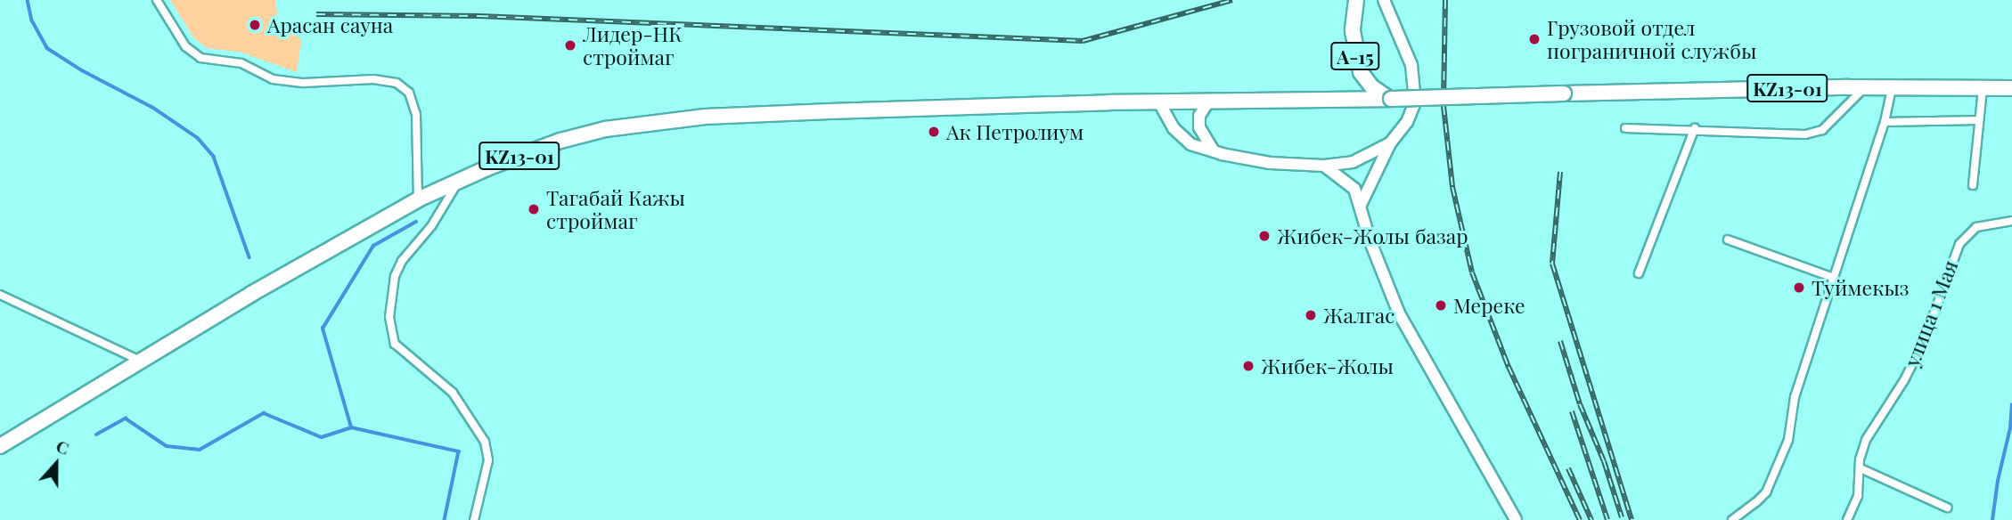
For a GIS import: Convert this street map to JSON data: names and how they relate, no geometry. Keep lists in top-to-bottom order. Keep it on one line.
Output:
{"streets":{"highway":["A-15","KZ13-01"],"street":["улица 1 Мая"]},"crossings":[["A-15","KZ13-01"]],"places":["Арасан сауна","Грузовой отдел пограничной службы","Лидер-НК строймаг","Ак Петролиум","Тагабай Кажы строймаг","Жибек-Жолы базар","Туймекыз","Мереке","Жалгас","Жибек-Жолы"],"north":"top"}
